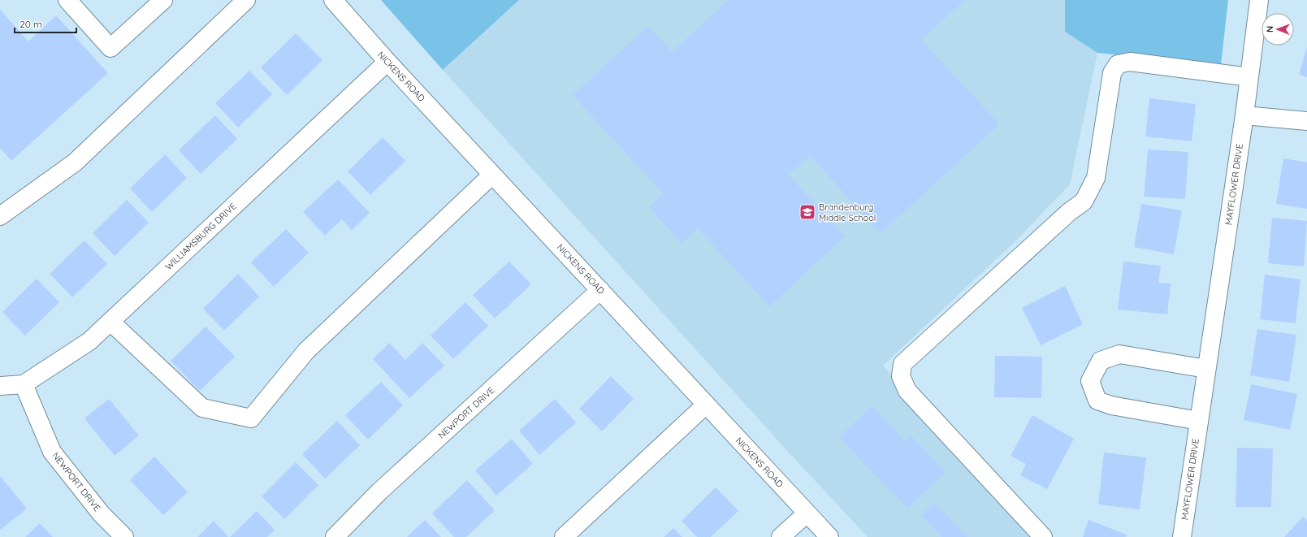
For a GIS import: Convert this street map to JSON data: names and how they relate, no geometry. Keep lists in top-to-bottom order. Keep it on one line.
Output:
{"streets":{"street":["NICKENS ROAD","MAYFLOWER DRIVE","WILLIAMSBURG DRIVE","NEWPORT DRIVE"]},"crossings":[["NICKENS ROAD","WILLIAMSBURG DRIVE"],["NICKENS ROAD","NEWPORT DRIVE"],["WILLIAMSBURG DRIVE","NEWPORT DRIVE"]],"places":{"school or university":["Brandenburg Middle School"]},"scale_bar":"20 m","north":"left"}
